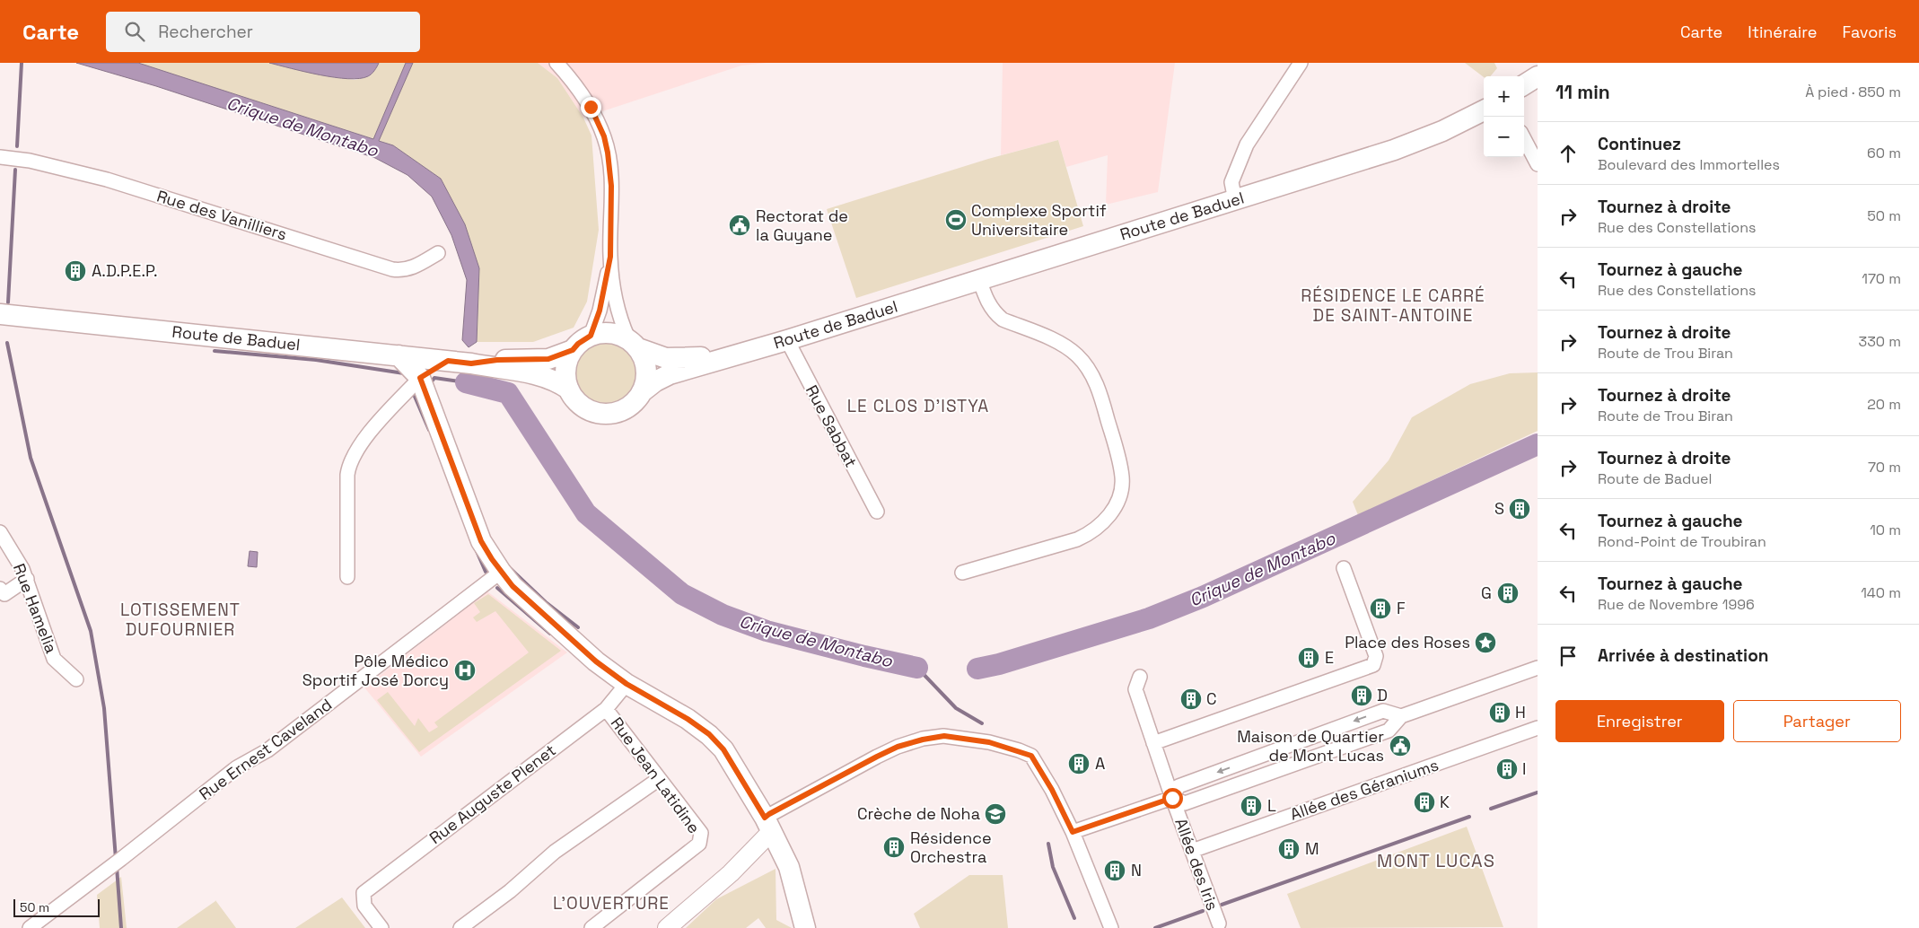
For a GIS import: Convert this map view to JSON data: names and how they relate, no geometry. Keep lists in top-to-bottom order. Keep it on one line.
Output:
{"streets":{"main road":["Route de Baduel"],"street":["Rue des Vanilliers","Rue Sabbat","Rue Hamelia","Rue Ernest Caveland","Rue Jean Latidine","Allée des Géraniums","Rue Auguste Plenet","Allée des Iris"]},"crossings":[["Route de Baduel","Rue Sabbat"],["Rue Jean Latidine","Rue Auguste Plenet"],["Allée des Géraniums","Allée des Iris"]],"districts":["RÉSIDENCE LE CARRÉ DE SAINT-ANTOINE","LE CLOS D'ISTYA","LOTISSEMENT DUFOURNIER","MONT LUCAS","L'OUVERTURE"],"water":["Crique de Montabo"],"places":{"sports":["Complexe Sportif Universitaire"],"public building":["Rectorat de la Guyane","Maison de Quartier de Mont Lucas"],"building":["A.D.P.E.P.","S","G","F","E","D","C","H","A","I","K","L","Résidence Orchestra","M","N"],"place":["Place des Roses"],"hospital":["Pôle Médico Sportif José Dorcy"],"school or university":["Crèche de Noha"]},"scale_bar":"50 m","page":{"header":"Carte","search":"Rechercher","nav":["Carte","Itinéraire","Favoris"],"heading":["11 min","À pied · 850 m"],"map_buttons":["+","−"],"list":[["Continuez","Boulevard des Immortelles","60 m"],["Tournez à droite","Rue des Constellations","50 m"],["Tournez à gauche","Rue des Constellations","170 m"],["Tournez à droite","Route de Trou Biran","330 m"],["Tournez à droite","Route de Trou Biran","20 m"],["Tournez à droite","Route de Baduel","70 m"],["Tournez à gauche","Rond-Point de Troubiran","10 m"],["Tournez à gauche","Rue de Novembre 1996","140 m"],"Arrivée à destination"],"buttons":["Enregistrer","Partager"],"scale":"50 m"}}
